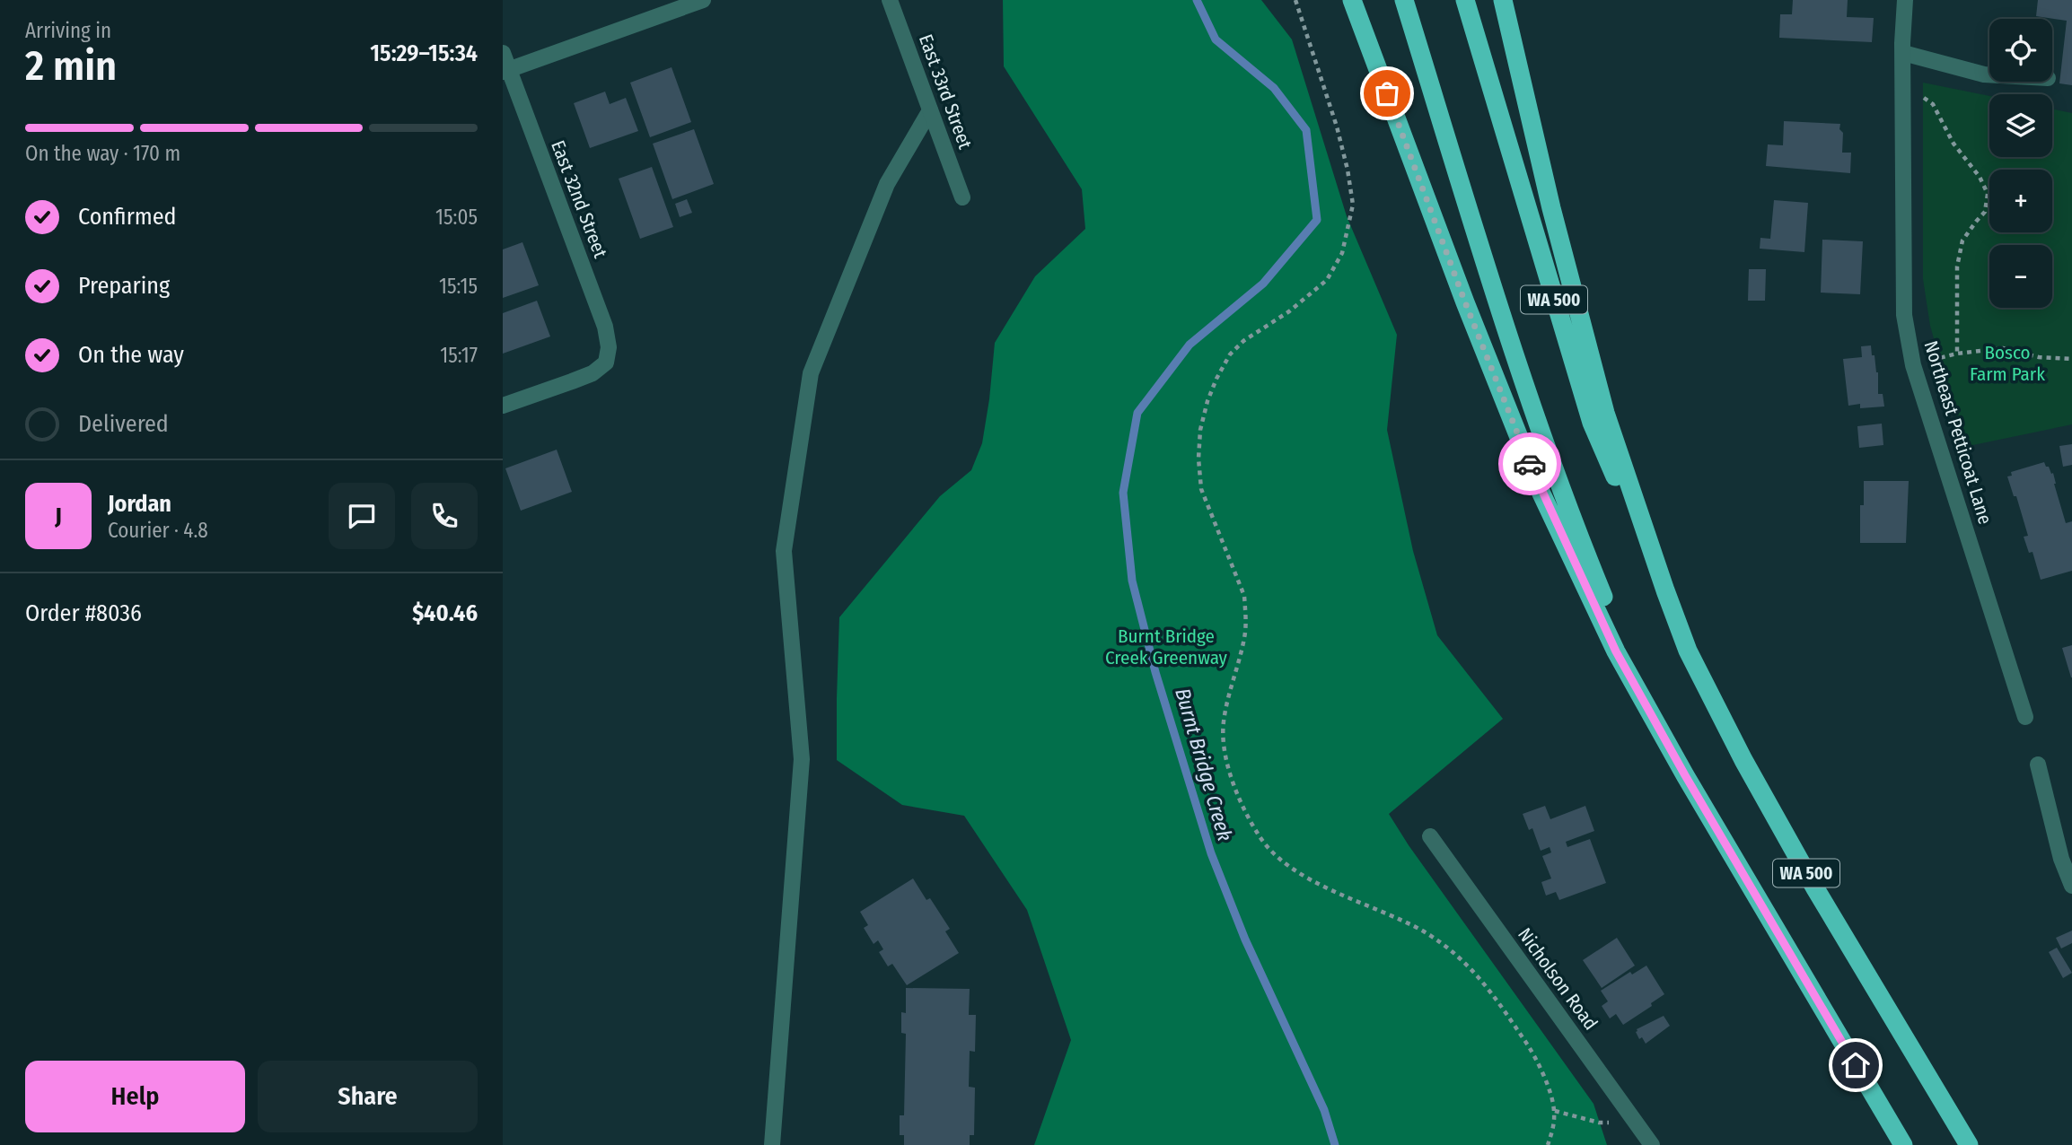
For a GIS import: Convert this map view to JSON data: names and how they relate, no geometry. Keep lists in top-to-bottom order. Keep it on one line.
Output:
{"streets":{"highway":["WA 500"],"street":["East 33rd Street","East 32nd Street","Northeast Petticoat Lane","Nicholson Road"]},"water":["Burnt Bridge Creek"],"parks":["Bosco Farm Park","Burnt Bridge Creek Greenway"],"page":{"heading":["2 min","Arriving in","15:29–15:34"],"panel":["Jordan","Courier · 4.8","Order #8036","$40.46"],"map_buttons":["+","−"],"bar":"On the way · 170 m","list":[["Confirmed","15:05"],["Preparing","15:15"],["On the way","15:17"],"Delivered"],"round":"J","buttons":["Help","Share"]}}
